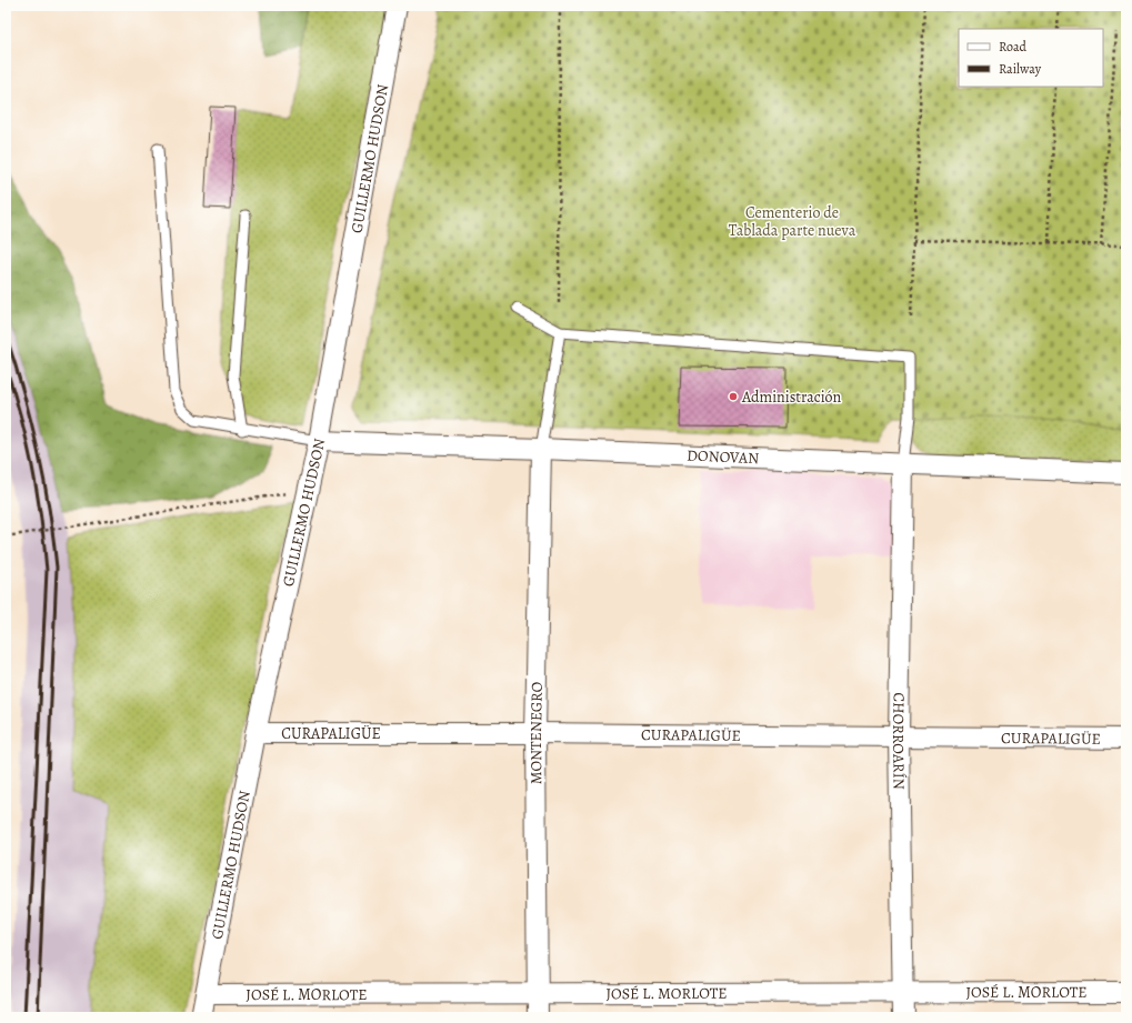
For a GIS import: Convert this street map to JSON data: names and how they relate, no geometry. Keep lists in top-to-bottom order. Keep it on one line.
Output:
{"streets":{"street":["GUILLERMO HUDSON","DONOVAN","CURAPALIGÜE","MONTENEGRO","CHORROARÍN","JOSÉ L. MORLOTE"]},"crossings":[["GUILLERMO HUDSON","DONOVAN"],["GUILLERMO HUDSON","CURAPALIGÜE"],["GUILLERMO HUDSON","JOSÉ L. MORLOTE"],["DONOVAN","MONTENEGRO"],["DONOVAN","CHORROARÍN"],["CURAPALIGÜE","MONTENEGRO"],["CURAPALIGÜE","CHORROARÍN"],["MONTENEGRO","JOSÉ L. MORLOTE"],["CHORROARÍN","JOSÉ L. MORLOTE"]],"parks":["Cementerio de Tablada parte nueva"],"places":["Administración"],"legend":["Road","Railway"]}
